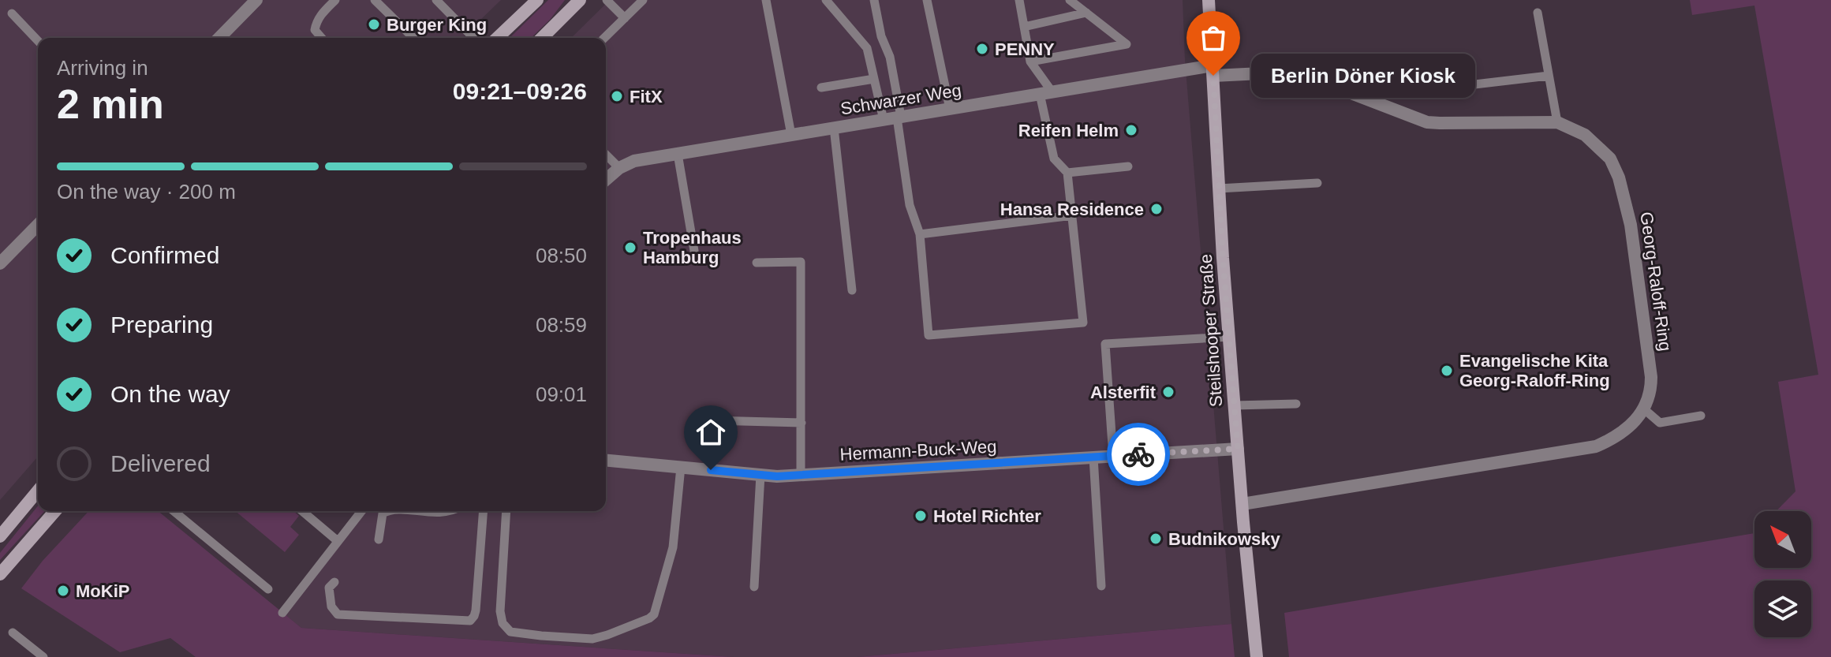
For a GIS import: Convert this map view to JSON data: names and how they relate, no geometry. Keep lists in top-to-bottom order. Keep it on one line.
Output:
{"streets":{"street":["Schwarzer Weg","Georg-Raloff-Ring","Steilshooper Straße","Hermann-Buck-Weg"]},"crossings":[["Schwarzer Weg","Georg-Raloff-Ring"],["Schwarzer Weg","Steilshooper Straße"],["Georg-Raloff-Ring","Steilshooper Straße"],["Steilshooper Straße","Hermann-Buck-Weg"]],"places":["Burger King","PENNY","Berlin Döner Kiosk","FitX","Reifen Helm","Hansa Residence","Tropenhaus Hamburg","Evangelische Kita Georg-Raloff-Ring","Alsterfit","Hotel Richter","Budnikowsky","MoKiP"],"north":"top left","page":{"heading":["2 min","Arriving in","09:21–09:26"],"bubble":"Berlin Döner Kiosk","bar":"On the way · 200 m","list":[["Confirmed","08:50"],["Preparing","08:59"],["On the way","09:01"],"Delivered"]}}
